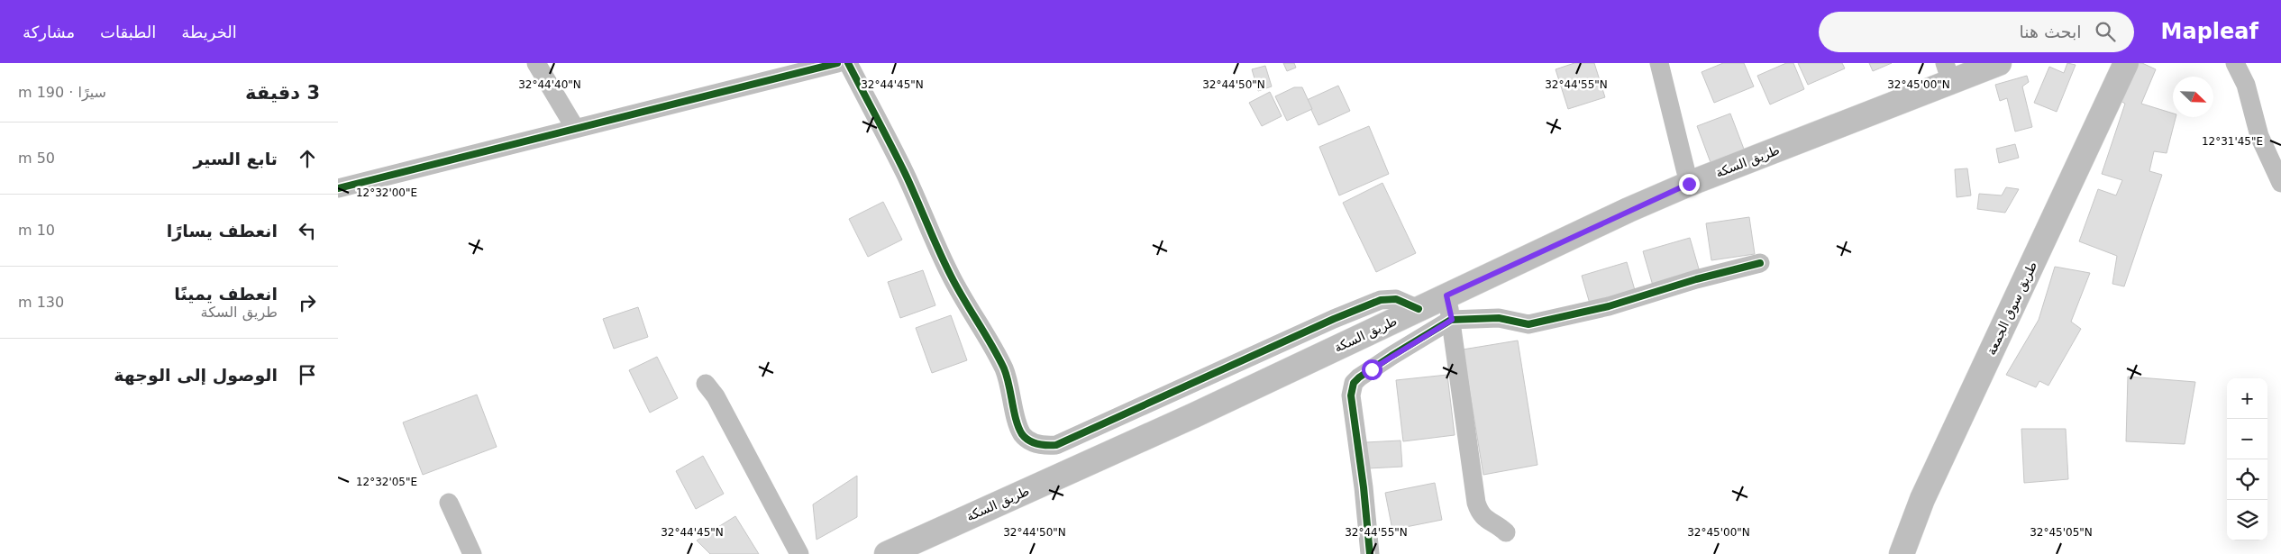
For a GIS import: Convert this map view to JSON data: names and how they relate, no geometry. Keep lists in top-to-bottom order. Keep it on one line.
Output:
{"streets":{"main road":["طريق السكة","طريق سوق الجمعة"]},"north":"bottom right","page":{"header":"Mapleaf","search":"ابحث هنا","nav":["الخريطة","الطبقات","مشاركة"],"heading":["3 دقيقة","سيرًا · 190 m"],"list":[["تابع السير","50 m"],["انعطف يسارًا","10 m"],["انعطف يمينًا","طريق السكة","130 m"],"الوصول إلى الوجهة"],"map_buttons":["+","−"]},"coordinates":["32°44'40\"N","32°44'45\"N","32°44'50\"N","32°44'55\"N","32°45'00\"N","12°31'45\"E","12°32'00\"E","12°32'05\"E","32°45'05\"N"]}
